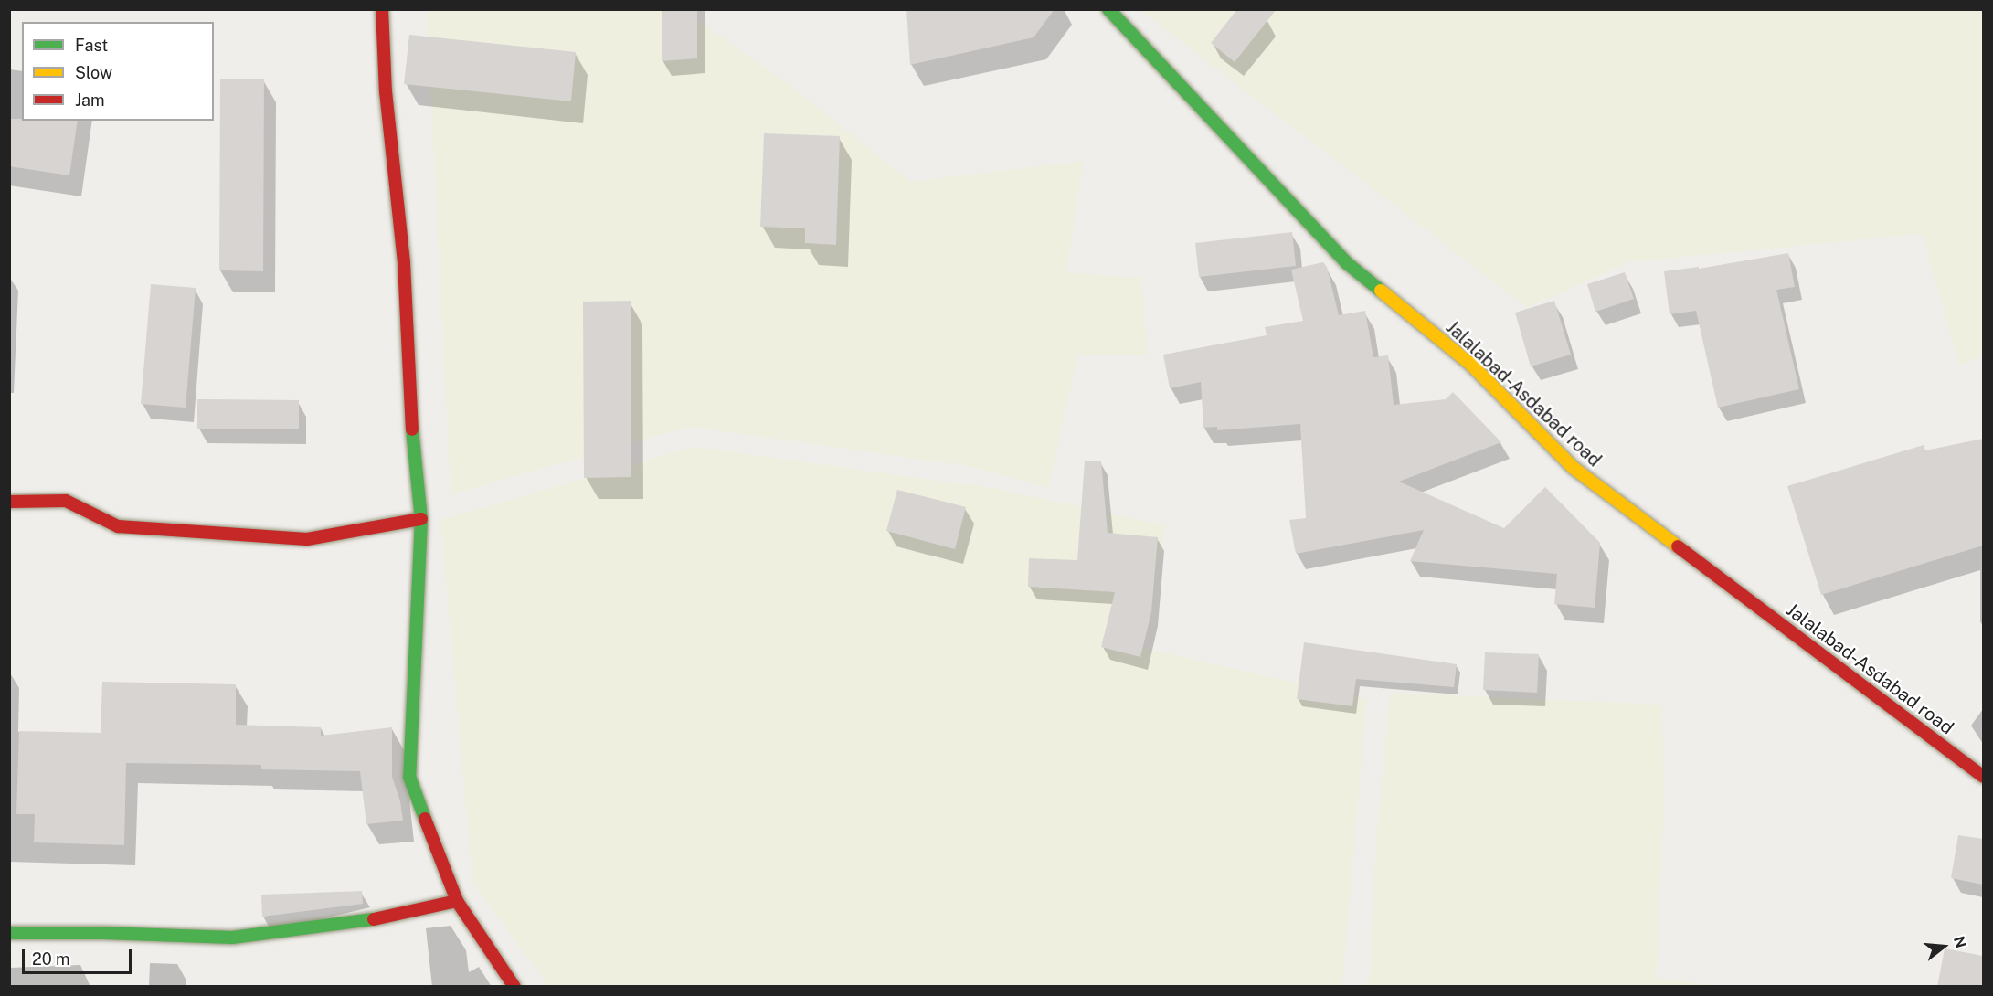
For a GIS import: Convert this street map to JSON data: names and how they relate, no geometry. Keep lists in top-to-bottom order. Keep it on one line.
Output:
{"streets":{"street":["Jalalabad-Asdabad road"]},"legend":["Fast","Slow","Jam"],"scale_bar":"20 m","north":"right"}
